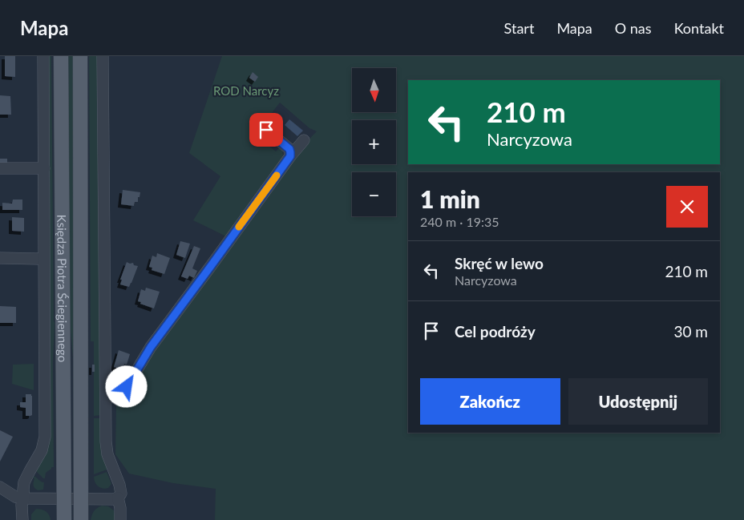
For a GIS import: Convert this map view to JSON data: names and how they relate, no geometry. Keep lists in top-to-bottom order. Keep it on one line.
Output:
{"streets":{"main road":["Księdza Piotra Ściegiennego"]},"parks":["ROD Narcyz"],"north":"bottom","page":{"header":"Mapa","nav":["Start","Mapa","O nas","Kontakt"],"map_buttons":["+","−"],"turn":["210 m","Narcyzowa"],"heading":["1 min","240 m · 19:35"],"list":[{"name":"Skręć w lewo","note":"Narcyzowa","value":"210 m"},{"name":"Cel podróży","value":"30 m"}],"buttons":["Zakończ","Udostępnij"]}}
